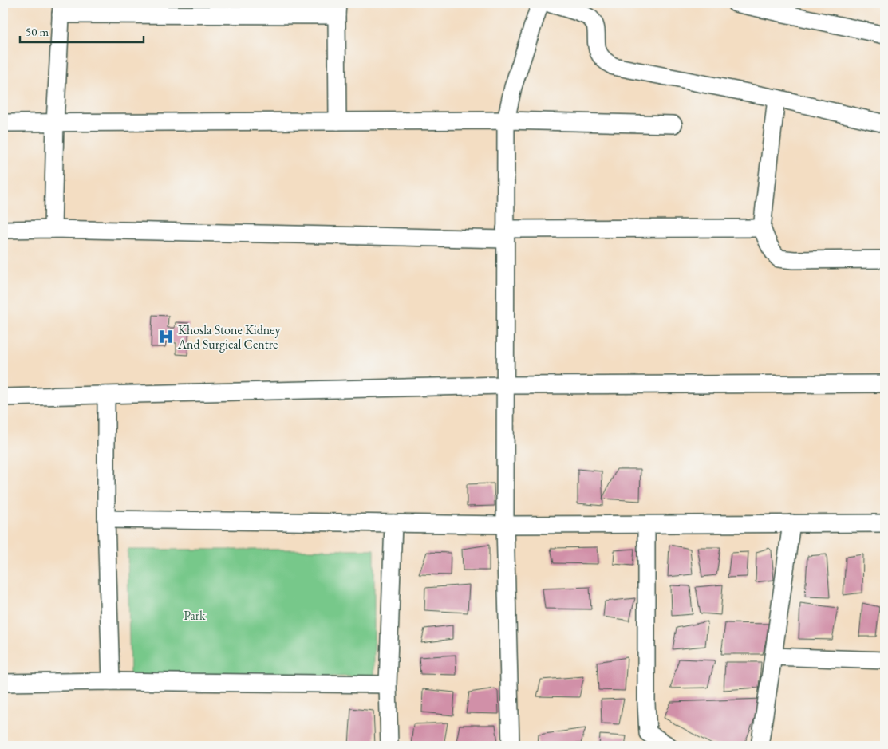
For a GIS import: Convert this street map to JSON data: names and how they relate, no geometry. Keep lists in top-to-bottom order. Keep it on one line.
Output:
{"parks":["Park"],"places":{"hospital":["Khosla Stone Kidney And Surgical Centre"]},"scale_bar":"50 m"}
